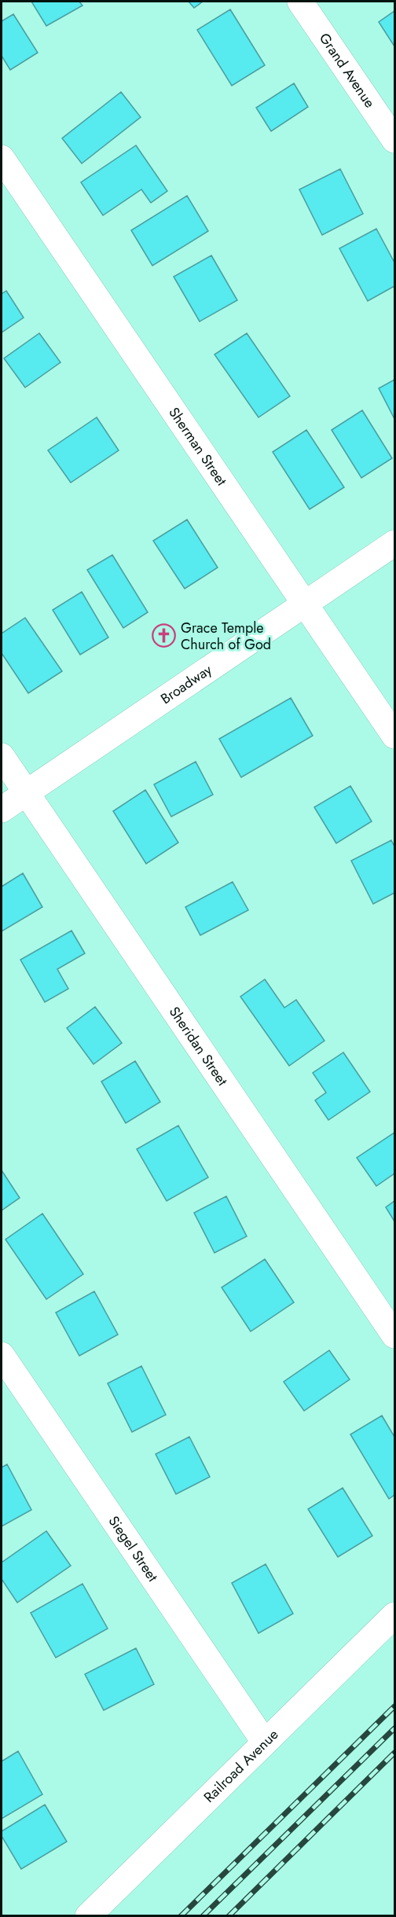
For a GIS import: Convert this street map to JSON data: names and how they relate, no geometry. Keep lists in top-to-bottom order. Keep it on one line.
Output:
{"streets":{"street":["Grand Avenue","Sherman Street","Broadway","Sheridan Street","Siegel Street","Railroad Avenue"]},"crossings":[["Sherman Street","Broadway"],["Broadway","Sheridan Street"],["Siegel Street","Railroad Avenue"]],"places":{"church":["Grace Temple Church of God"]}}
